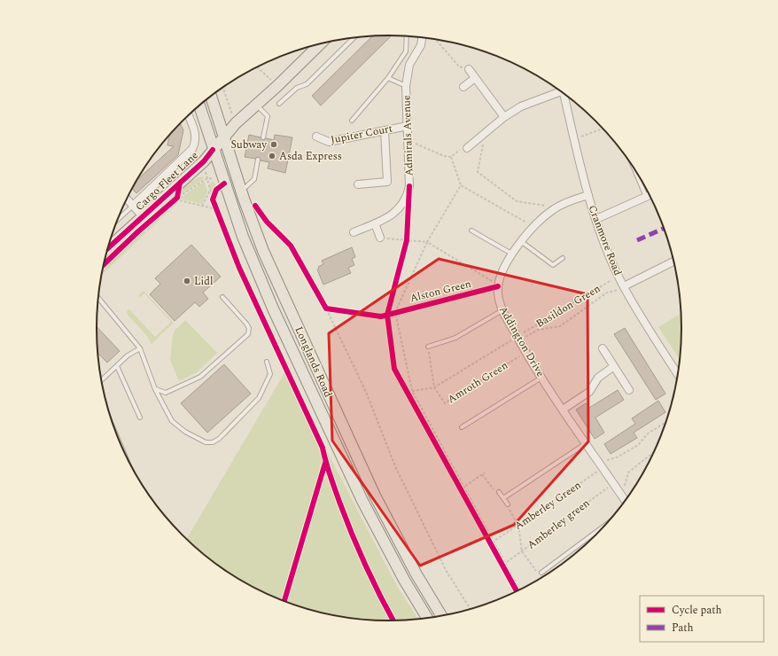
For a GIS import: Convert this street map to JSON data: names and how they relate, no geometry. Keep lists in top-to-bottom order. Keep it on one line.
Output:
{"streets":{"main road":["Cargo Fleet Lane","Longlands Road"],"street":["Jupiter Court","Admirals Avenue","Cranmore Road","Addington Drive"],"path":["Basildon Green","Amroth Green","Amberley Green","Amberley green"],"cycle path":["Alston Green"]},"crossings":[["Jupiter Court","Admirals Avenue"],["Cargo Fleet Lane","Longlands Road"],["Cranmore Road","Basildon Green"],["Alston Green","Addington Drive"],["Basildon Green","Addington Drive"],["Basildon Green","Amroth Green"],["Addington Drive","Amroth Green"],["Addington Drive","Amberley Green"],["Addington Drive","Amberley green"]],"places":["Subway","Asda Express","Lidl"],"legend":["Cycle path","Path"]}
